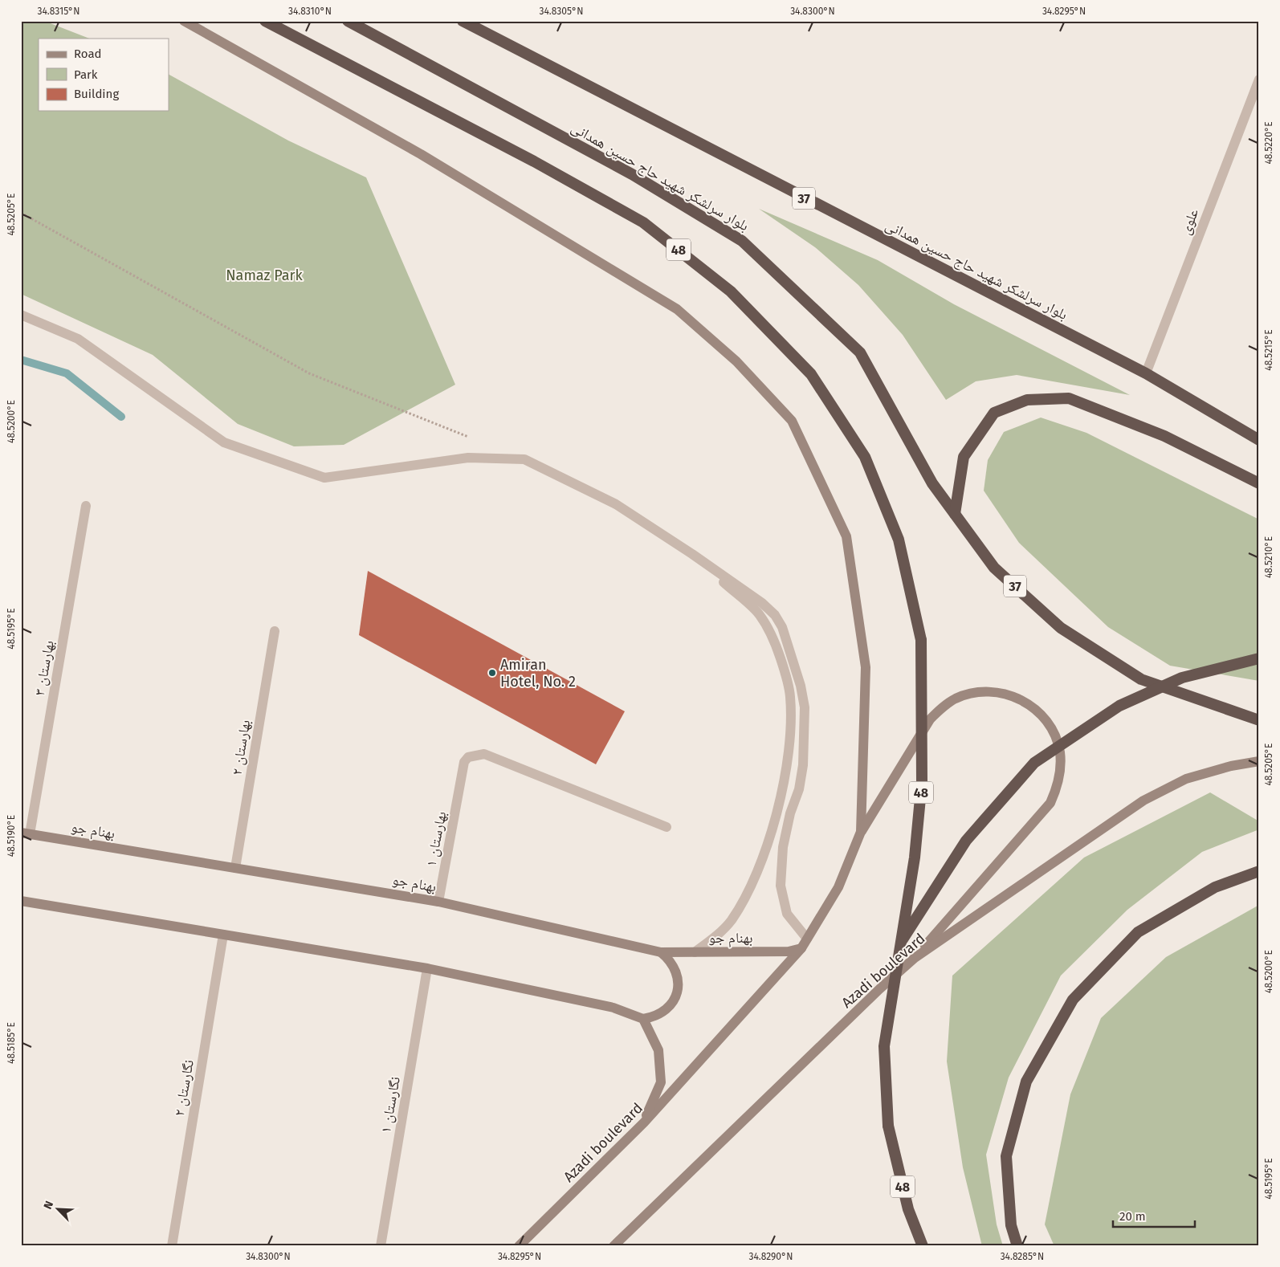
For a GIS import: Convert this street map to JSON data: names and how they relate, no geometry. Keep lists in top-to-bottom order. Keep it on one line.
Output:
{"streets":{"highway":["بلوار سرلشکر شهید حاج حسین همدانی","37","48"],"main road":["بهنام جو","Azadi boulevard"],"street":["علوی","بهارستان ۳","بهارستان ۲","بهارستان ۱","نگارستان ۲","نگارستان ۱"]},"crossings":[["بلوار سرلشکر شهید حاج حسین همدانی","علوی"],["بهارستان ۳","بهنام جو"],["بهارستان ۲","بهنام جو"],["بهنام جو","بهارستان ۱"],["بهنام جو","Azadi boulevard"]],"parks":["Namaz Park"],"places":["Amiran Hotel, No. 2"],"legend":["Road","Park","Building"],"scale_bar":"20 m","north":"top left","coordinates":["34.8315°N","34.8310°N","34.8305°N","34.8300°N","34.8295°N","48.5220°E","48.5205°E","48.5215°E","48.5200°E","48.5210°E","48.5195°E","48.5190°E","48.5185°E","34.8290°N","34.8285°N"]}
